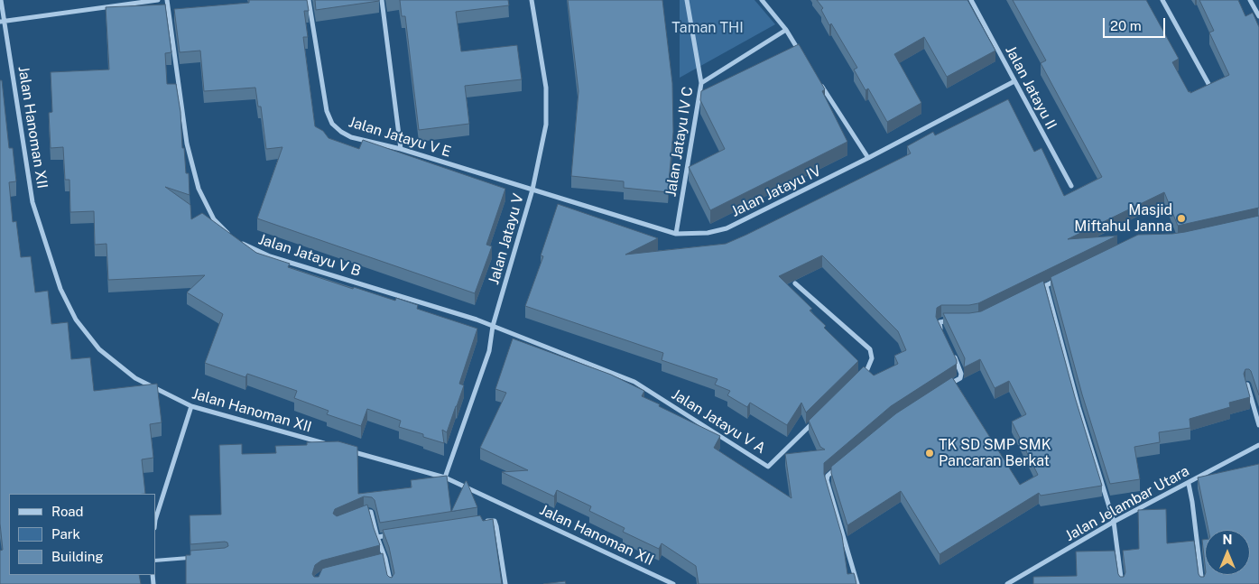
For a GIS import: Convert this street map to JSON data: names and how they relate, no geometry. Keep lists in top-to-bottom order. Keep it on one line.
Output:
{"streets":{"street":["Jalan Jatayu II","Jalan Hanoman XII","Jalan Jatayu V E","Jalan Jatayu IV C","Jalan Jatayu IV","Jalan Jatayu V","Jalan Jatayu V B","Jalan Jatayu V A","Jalan Jelambar Utara"]},"crossings":[["Jalan Jatayu II","Jalan Jatayu IV"],["Jalan Hanoman XII","Jalan Jatayu V"],["Jalan Jatayu V E","Jalan Jatayu IV"],["Jalan Jatayu V E","Jalan Jatayu V"],["Jalan Jatayu IV C","Jalan Jatayu IV"],["Jalan Jatayu IV","Jalan Jatayu V"],["Jalan Jatayu V","Jalan Jatayu V B"],["Jalan Jatayu V","Jalan Jatayu V A"],["Jalan Jatayu V B","Jalan Jatayu V A"]],"parks":["Taman THI"],"places":["Masjid Miftahul Janna","TK SD SMP SMK Pancaran Berkat"],"legend":["Road","Park","Building"],"scale_bar":"20 m","north":"top"}
